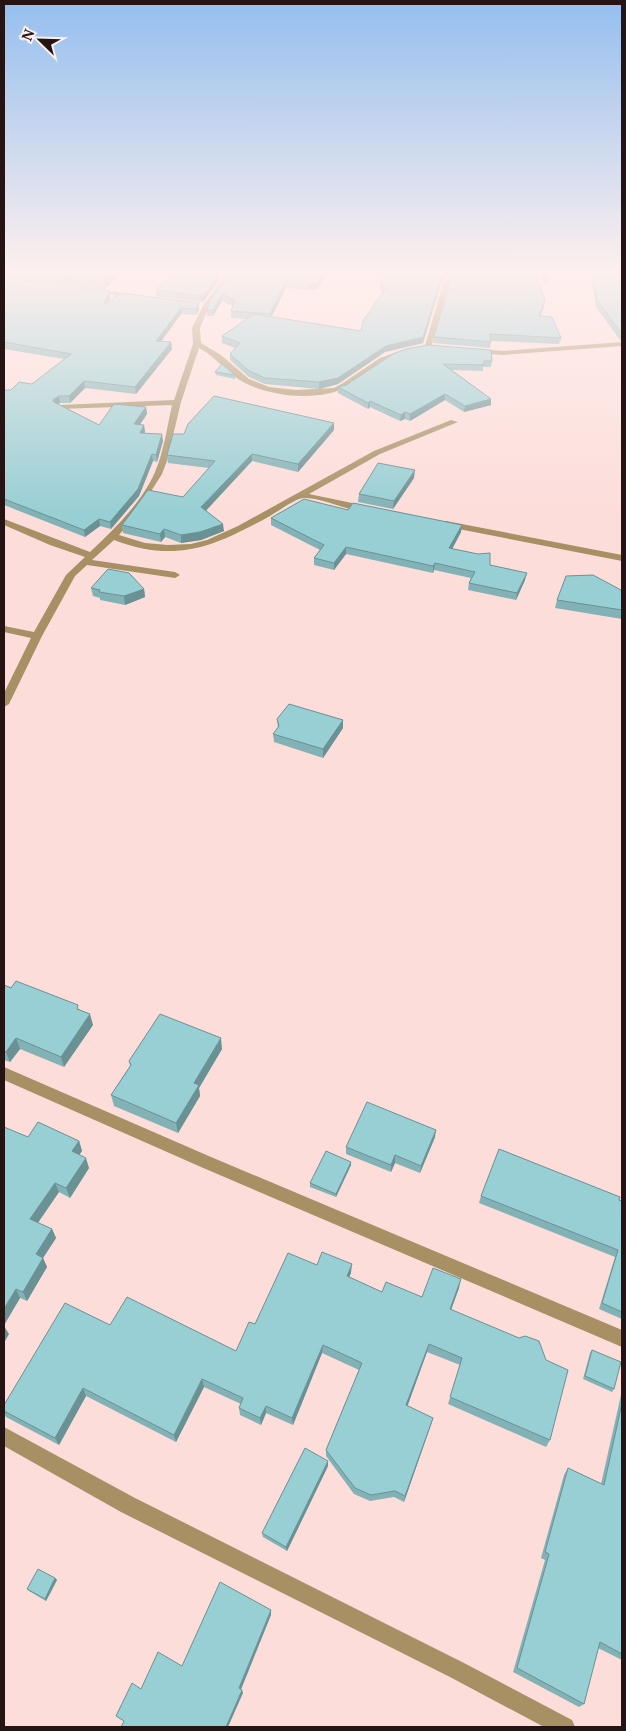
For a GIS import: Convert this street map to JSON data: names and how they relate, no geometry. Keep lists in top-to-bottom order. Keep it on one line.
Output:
{"north":"top left"}
